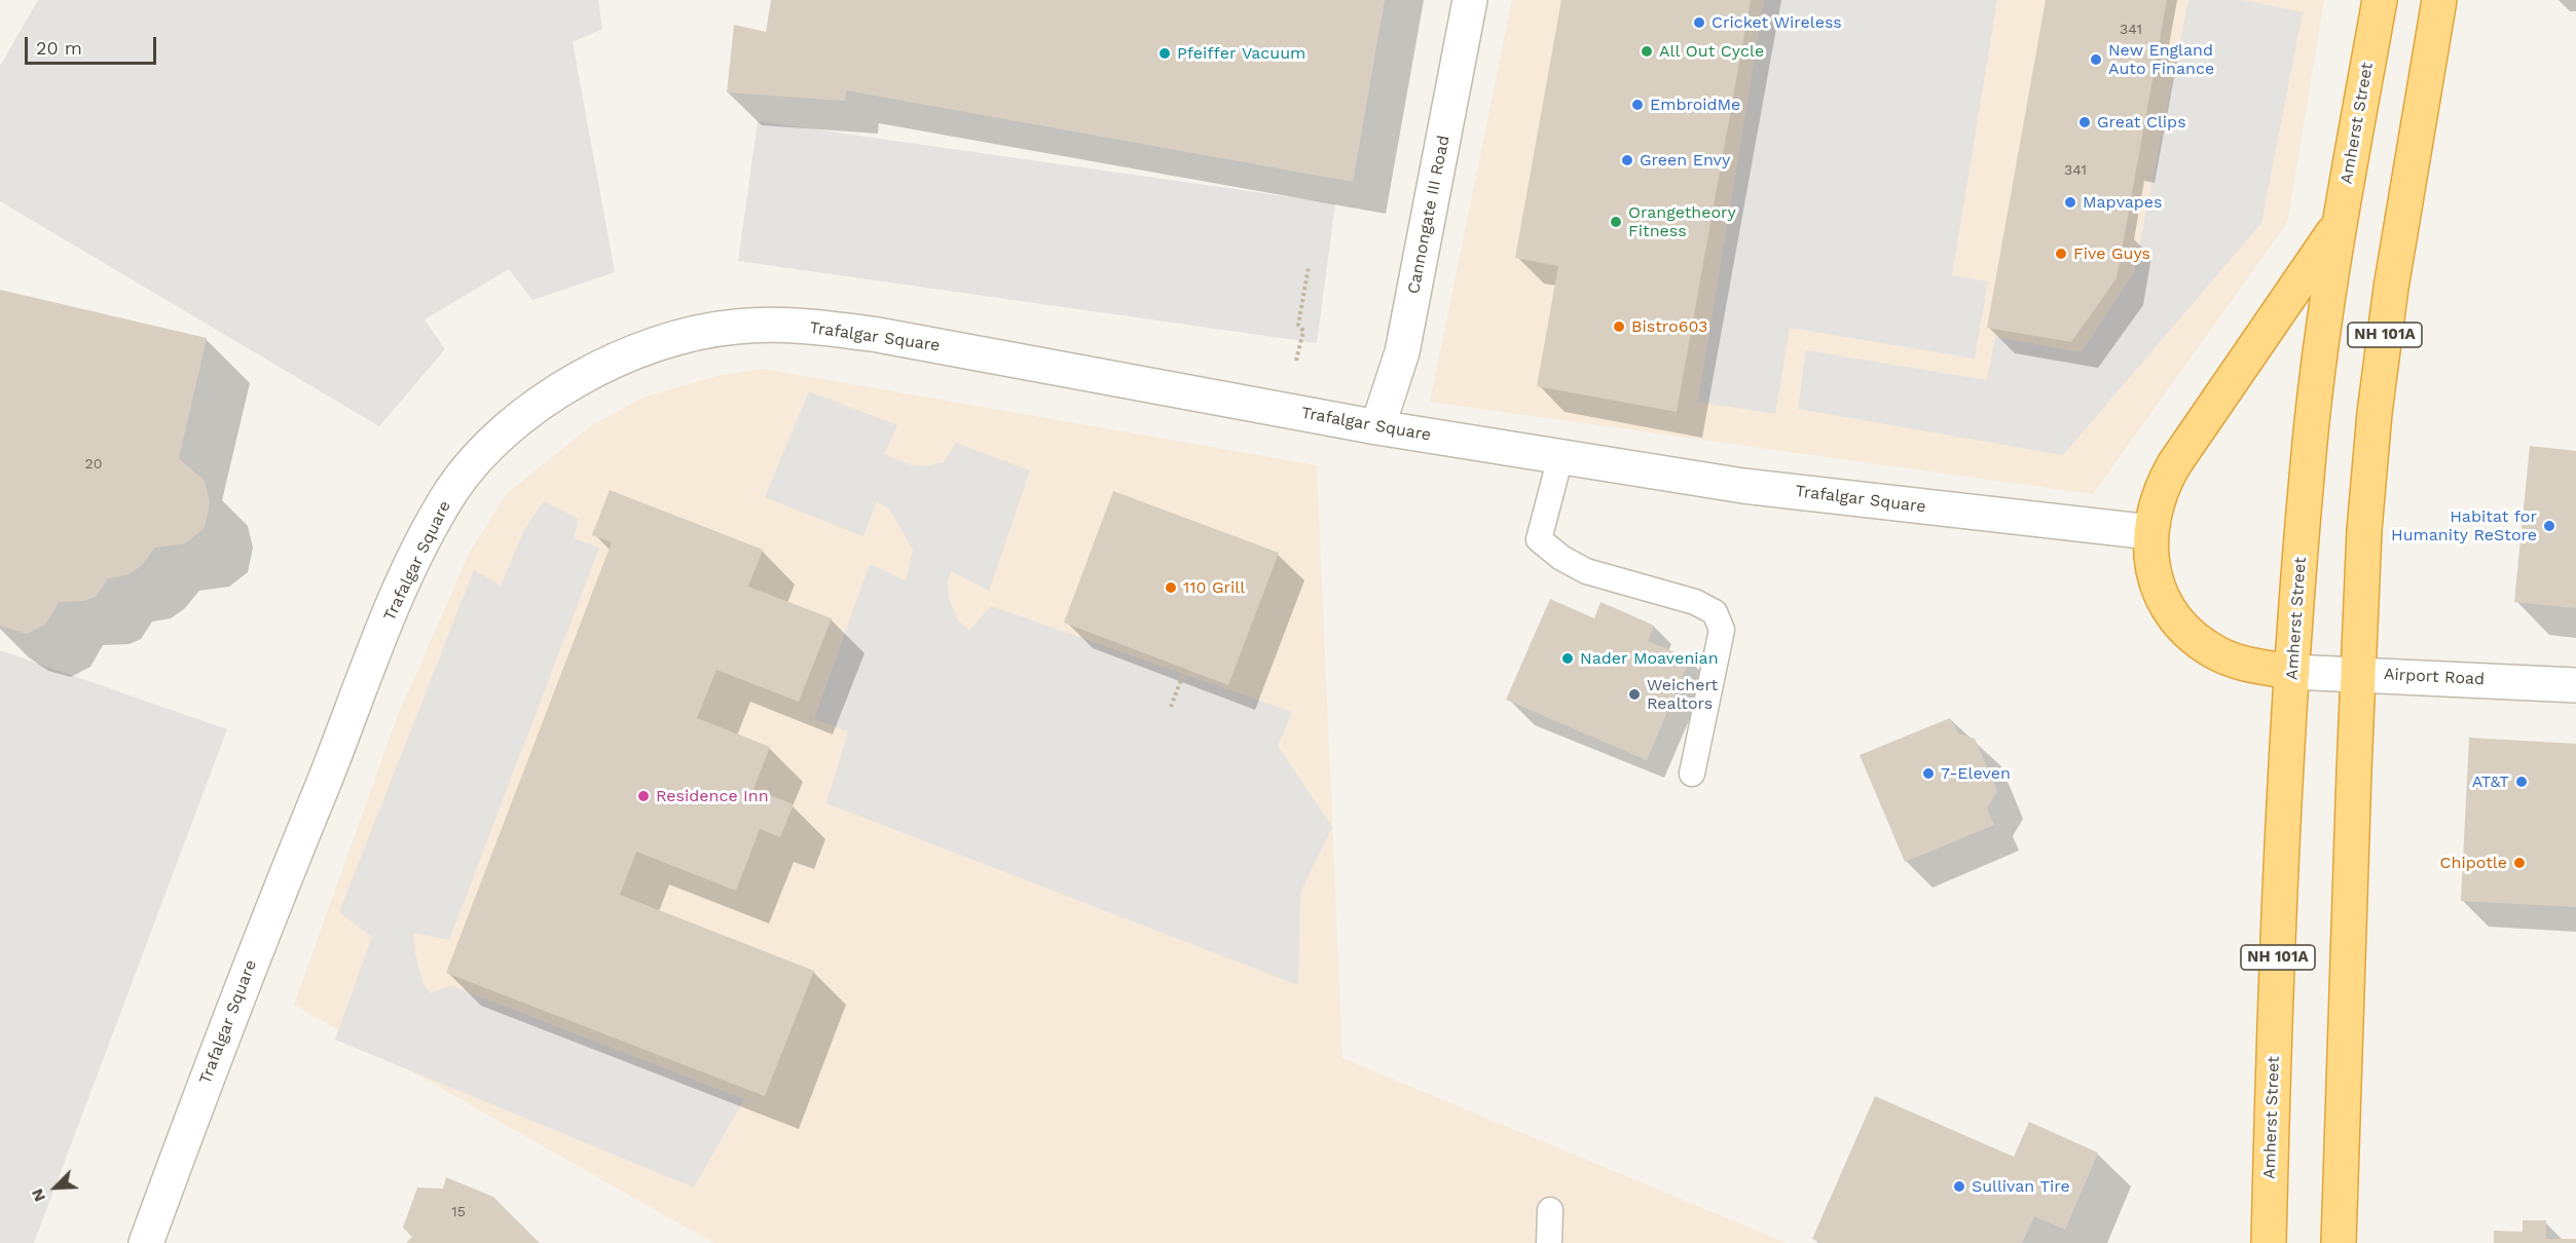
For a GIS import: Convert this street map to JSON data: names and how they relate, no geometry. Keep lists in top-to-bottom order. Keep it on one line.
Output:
{"streets":{"highway":["Amherst Street","NH 101A"],"street":["Cannongate III Road","Trafalgar Square","Airport Road"]},"crossings":[["Amherst Street","Airport Road"],["Cannongate III Road","Trafalgar Square"],["NH 101A","Airport Road"]],"places":["Cricket Wireless","All Out Cycle","Pfeiffer Vacuum","New England Auto Finance","EmbroidMe","Great Clips","Green Envy","Mapvapes","Orangetheory Fitness","Five Guys","Bistro603","Habitat for Humanity ReStore","110 Grill","Nader Moavenian","Weichert Realtors","7-Eleven","AT&T","Residence Inn","Chipotle","Sullivan Tire"],"house_numbers":["341","341","20","15"],"scale_bar":"20 m","north":"bottom left"}
